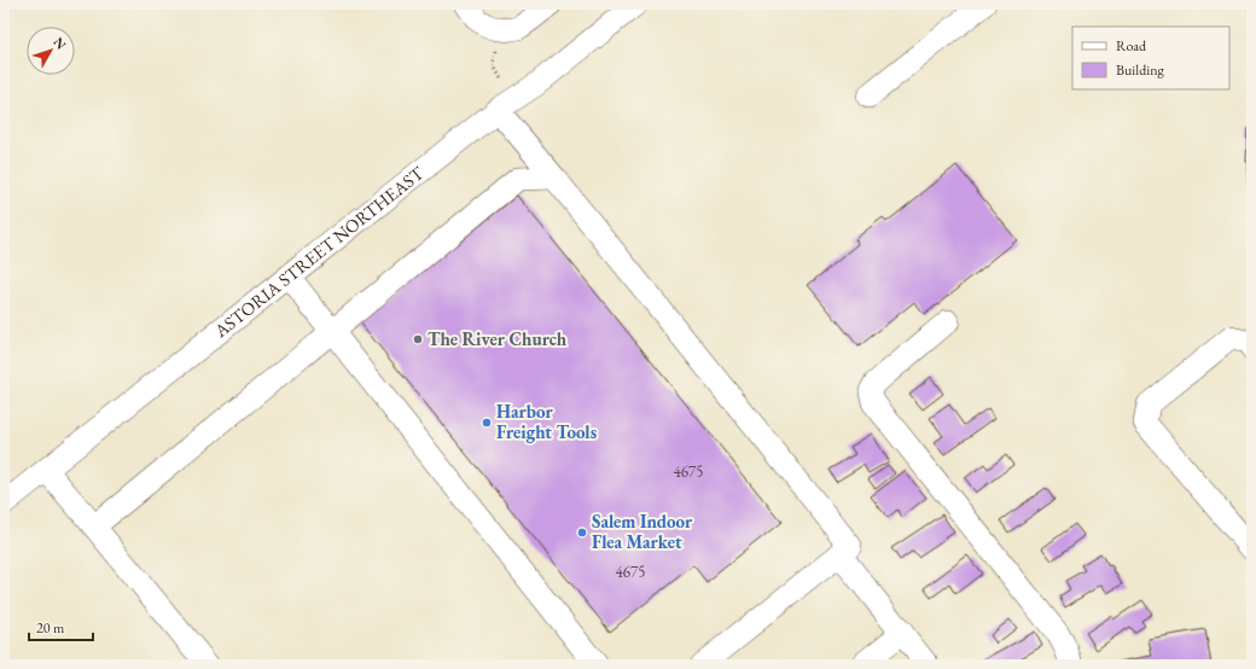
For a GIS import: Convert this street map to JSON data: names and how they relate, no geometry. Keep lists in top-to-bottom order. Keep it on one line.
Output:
{"streets":{"street":["ASTORIA STREET NORTHEAST"]},"places":["The River Church","Harbor Freight Tools","Salem Indoor Flea Market"],"house_numbers":["4675","4675"],"legend":["Road","Building"],"scale_bar":"20 m","north":"top right"}
